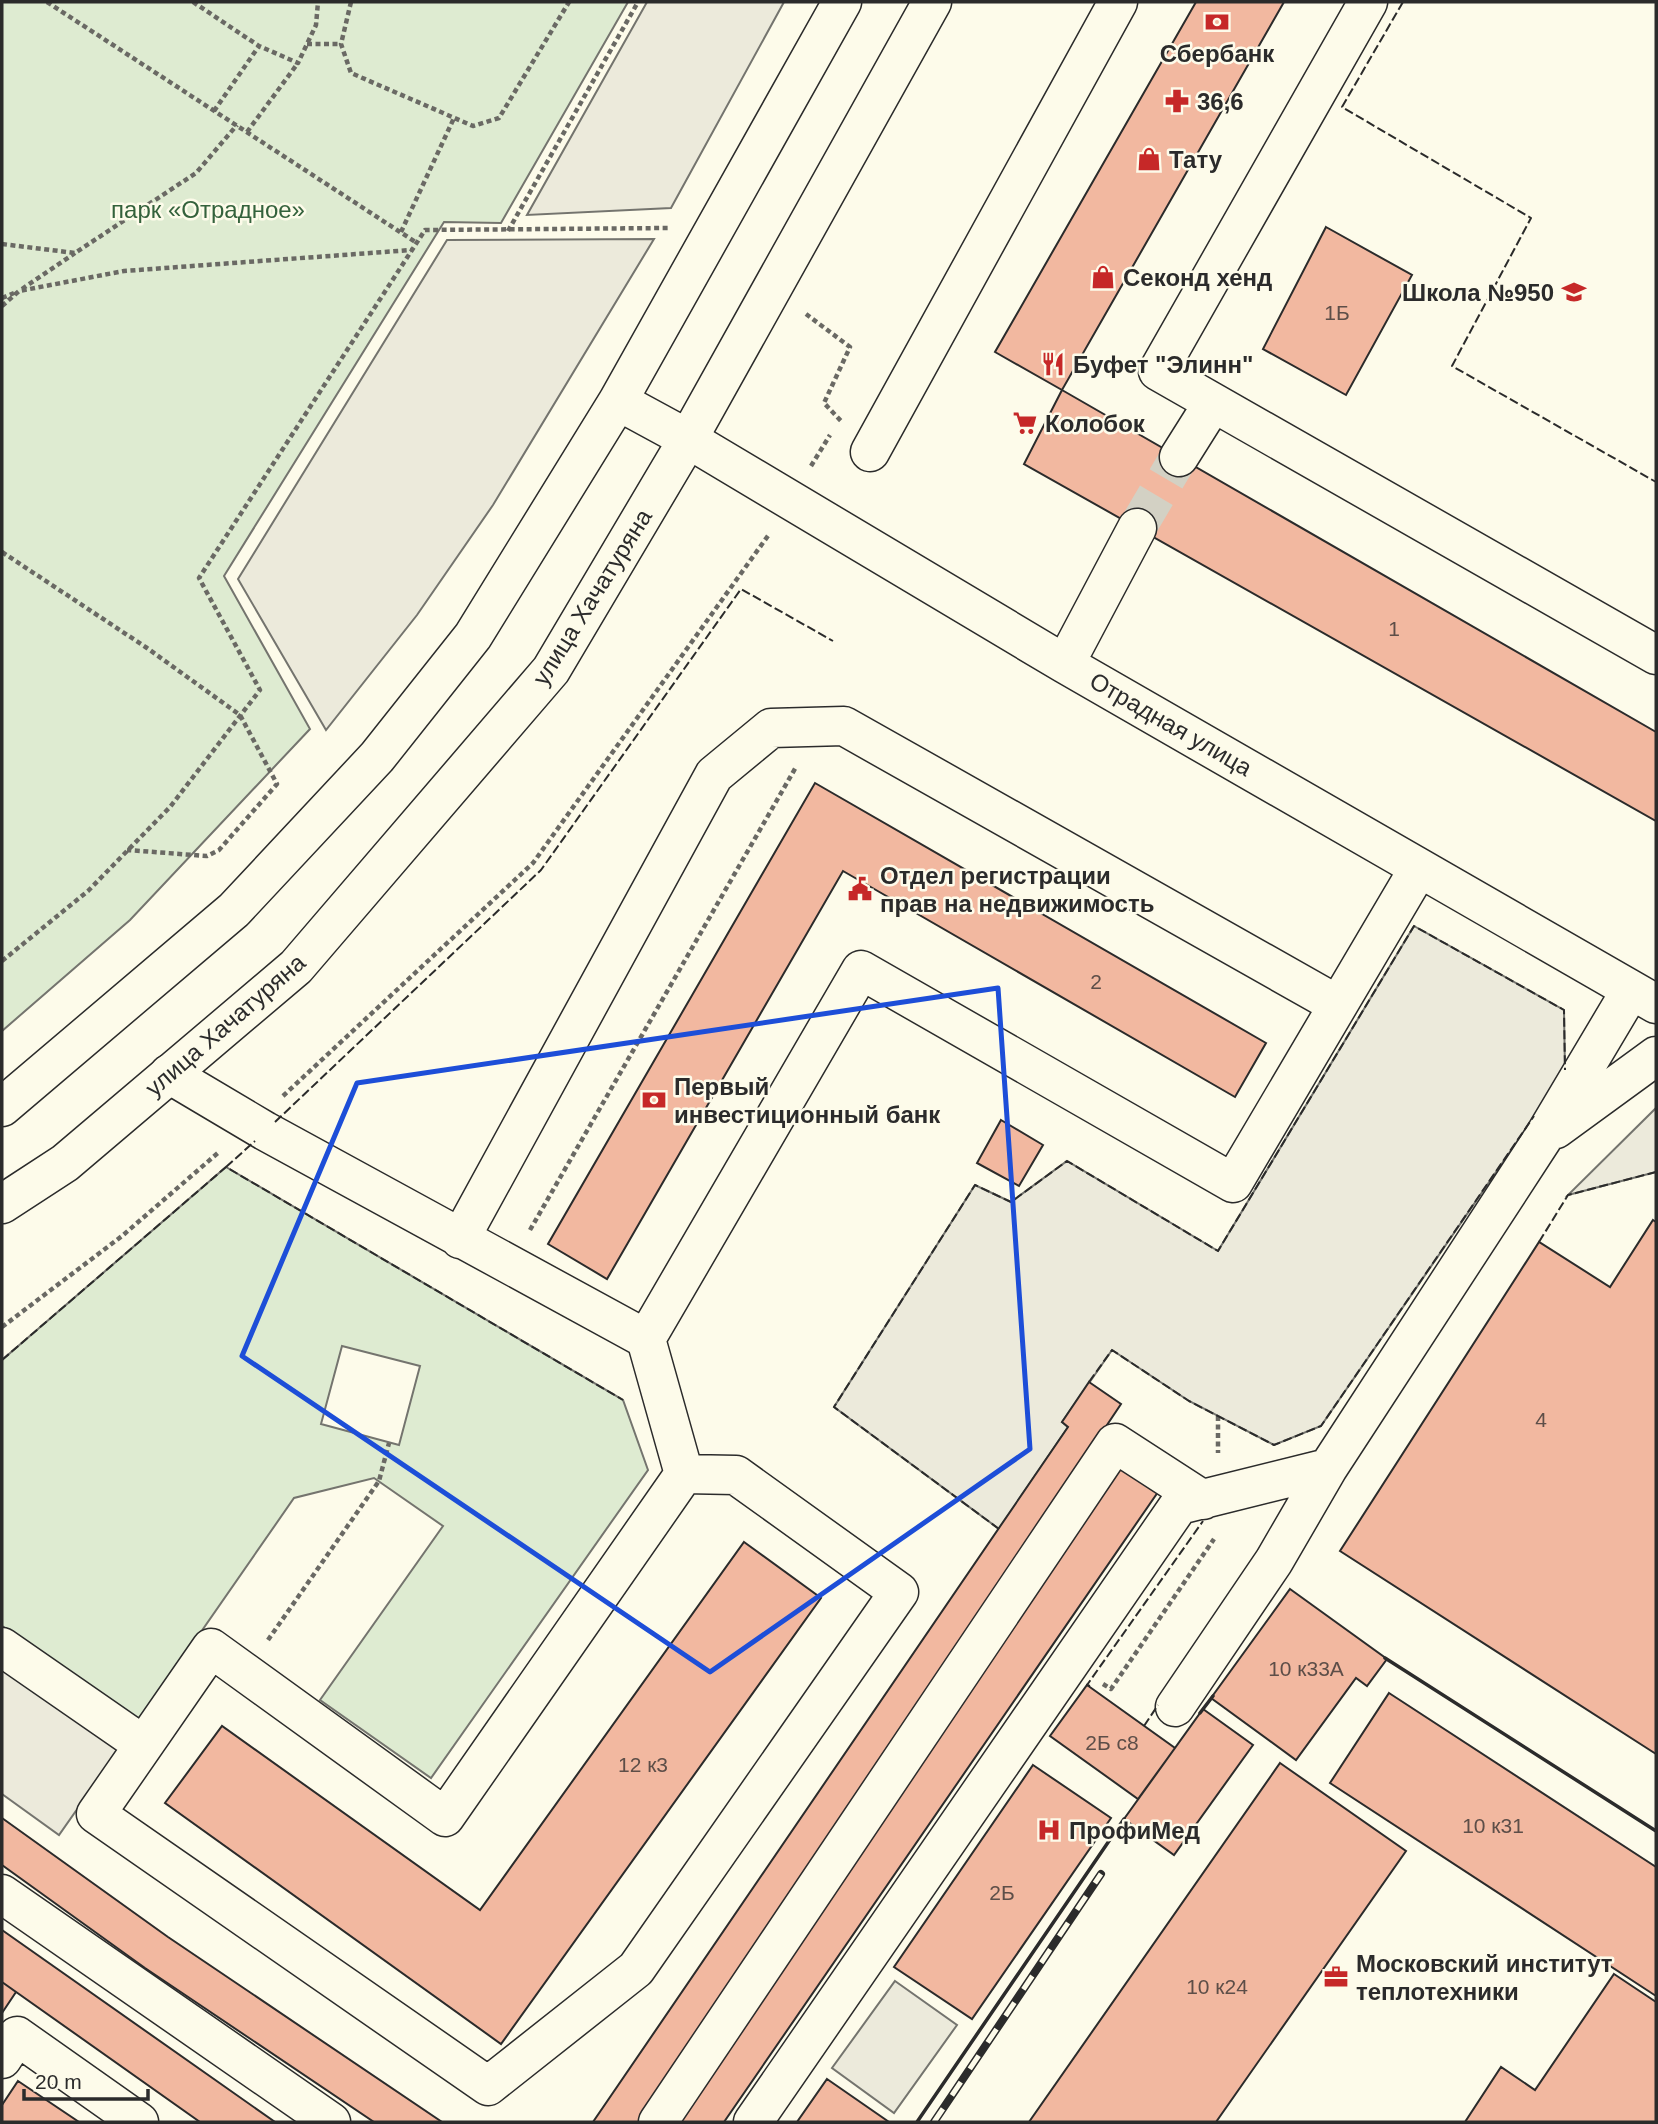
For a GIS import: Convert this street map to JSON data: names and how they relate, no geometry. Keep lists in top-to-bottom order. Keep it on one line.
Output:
{"streets":{"main road":["улица Хачатуряна","Отрадная улица"]},"crossings":[["улица Хачатуряна","Отрадная улица"]],"parks":["парк «Отрадное»"],"places":{"bank":["Сбербанк","Первый инвестиционный банк"],"pharmacy":["36,6"],"shop":["Тату","Секонд хенд"],"school or university":["Школа №950"],"restaurant":["Буфет \"Элинн\""],"supermarket":["Колобок"],"public building":["Отдел регистрации прав на недвижимость"],"hospital":["ПрофиМед"],"office":["Московский институт теплотехники"]},"house_numbers":["1Б","1","2","4","10 к33А","2Б с8","12 к3","10 к31","2Б","10 к24"],"scale_bar":"20 m"}
